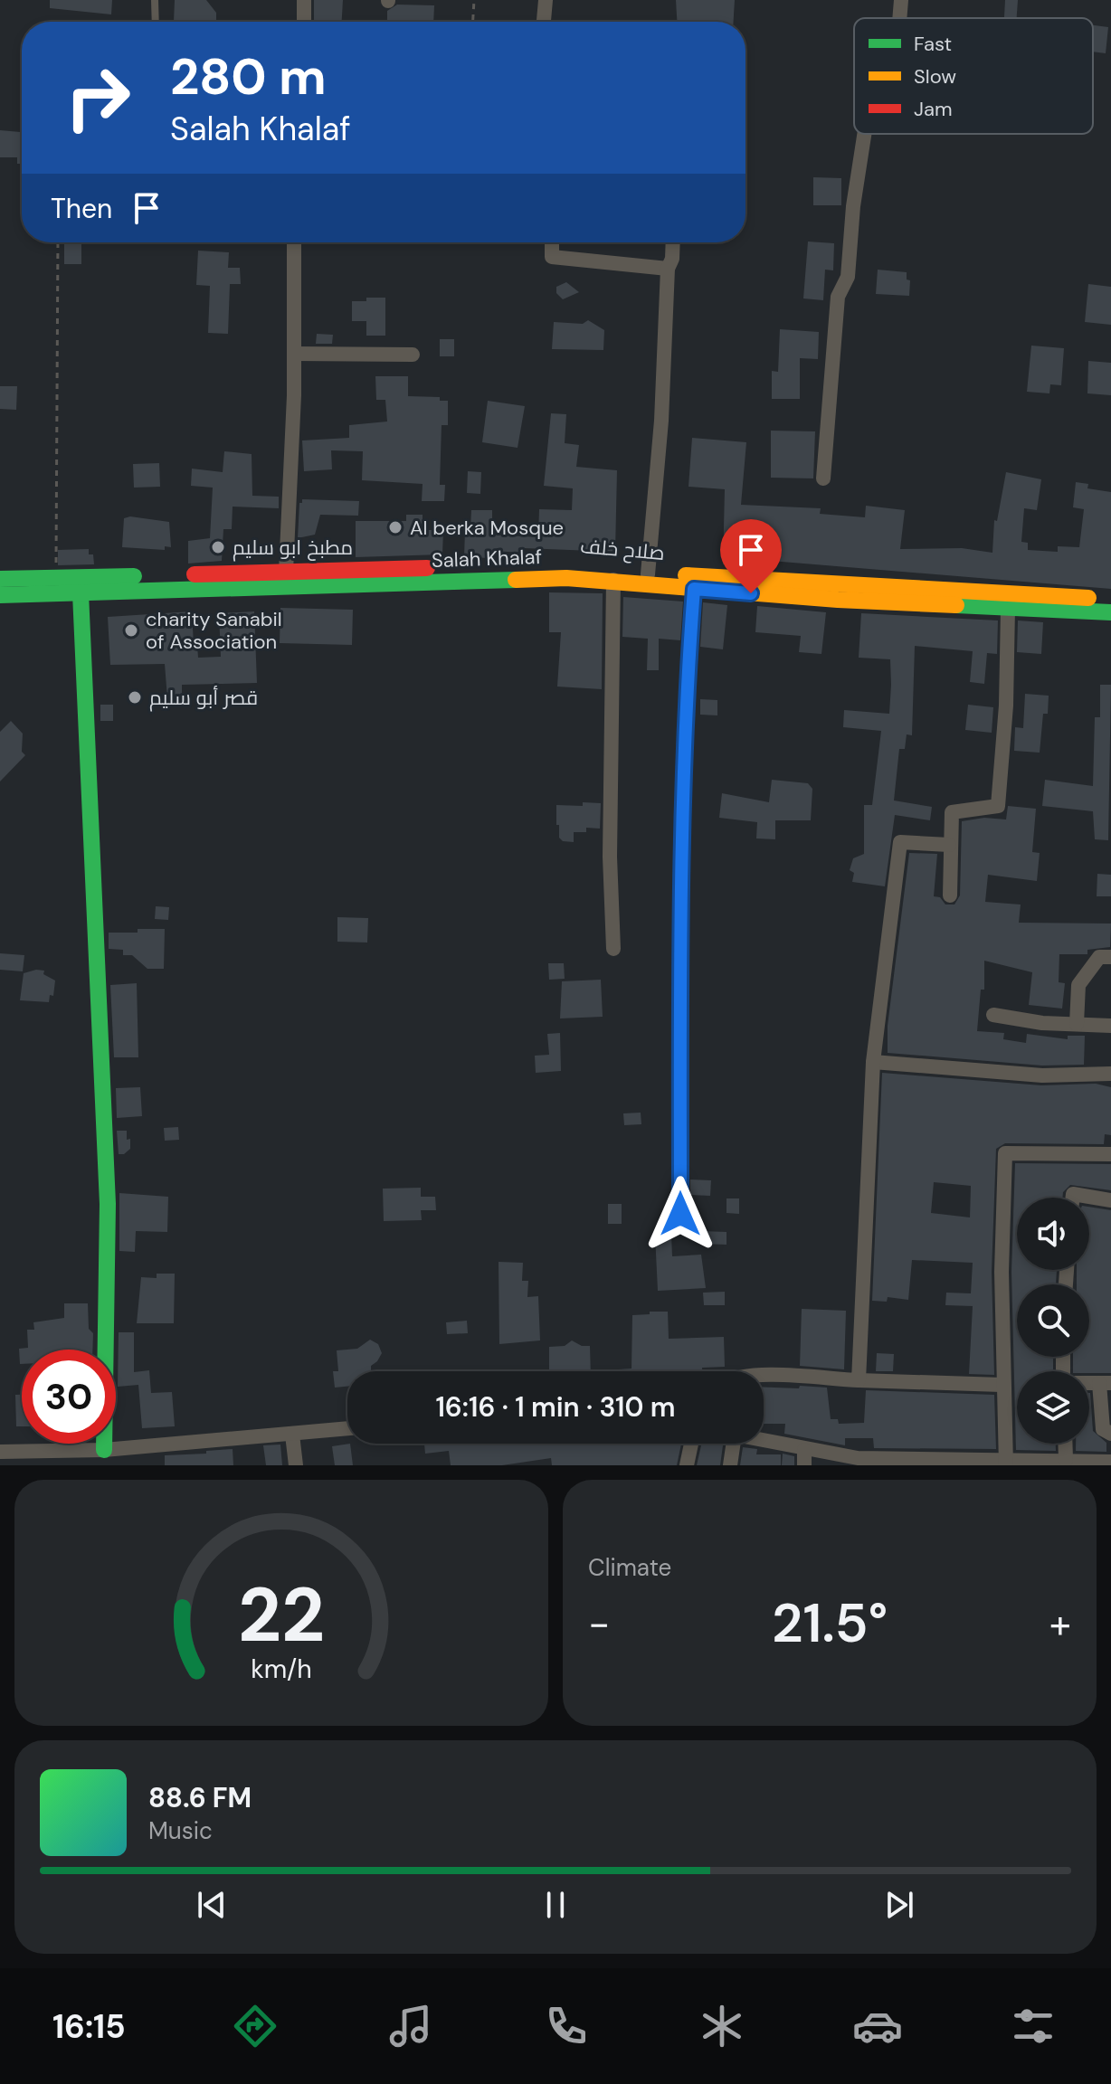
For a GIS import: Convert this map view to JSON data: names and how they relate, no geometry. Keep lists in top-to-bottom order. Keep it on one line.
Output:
{"streets":{"main road":["صلاح خلف","Salah Khalaf"]},"places":["Al berka Mosque","مطبخ ابو سليم","charity Sanabil of Association","قصر أبو سليم"],"legend":["Fast","Slow","Jam"],"page":{"turn":["280 m","Salah Khalaf"],"then":"Then","limit":"30","trip":"16:16 · 1 min · 310 m","tile":"Climate","heat":["−","21.5°","+"],"song":["88.6 FM","Music"],"tabs":"16:15","gauge":["22","km/h"]}}
